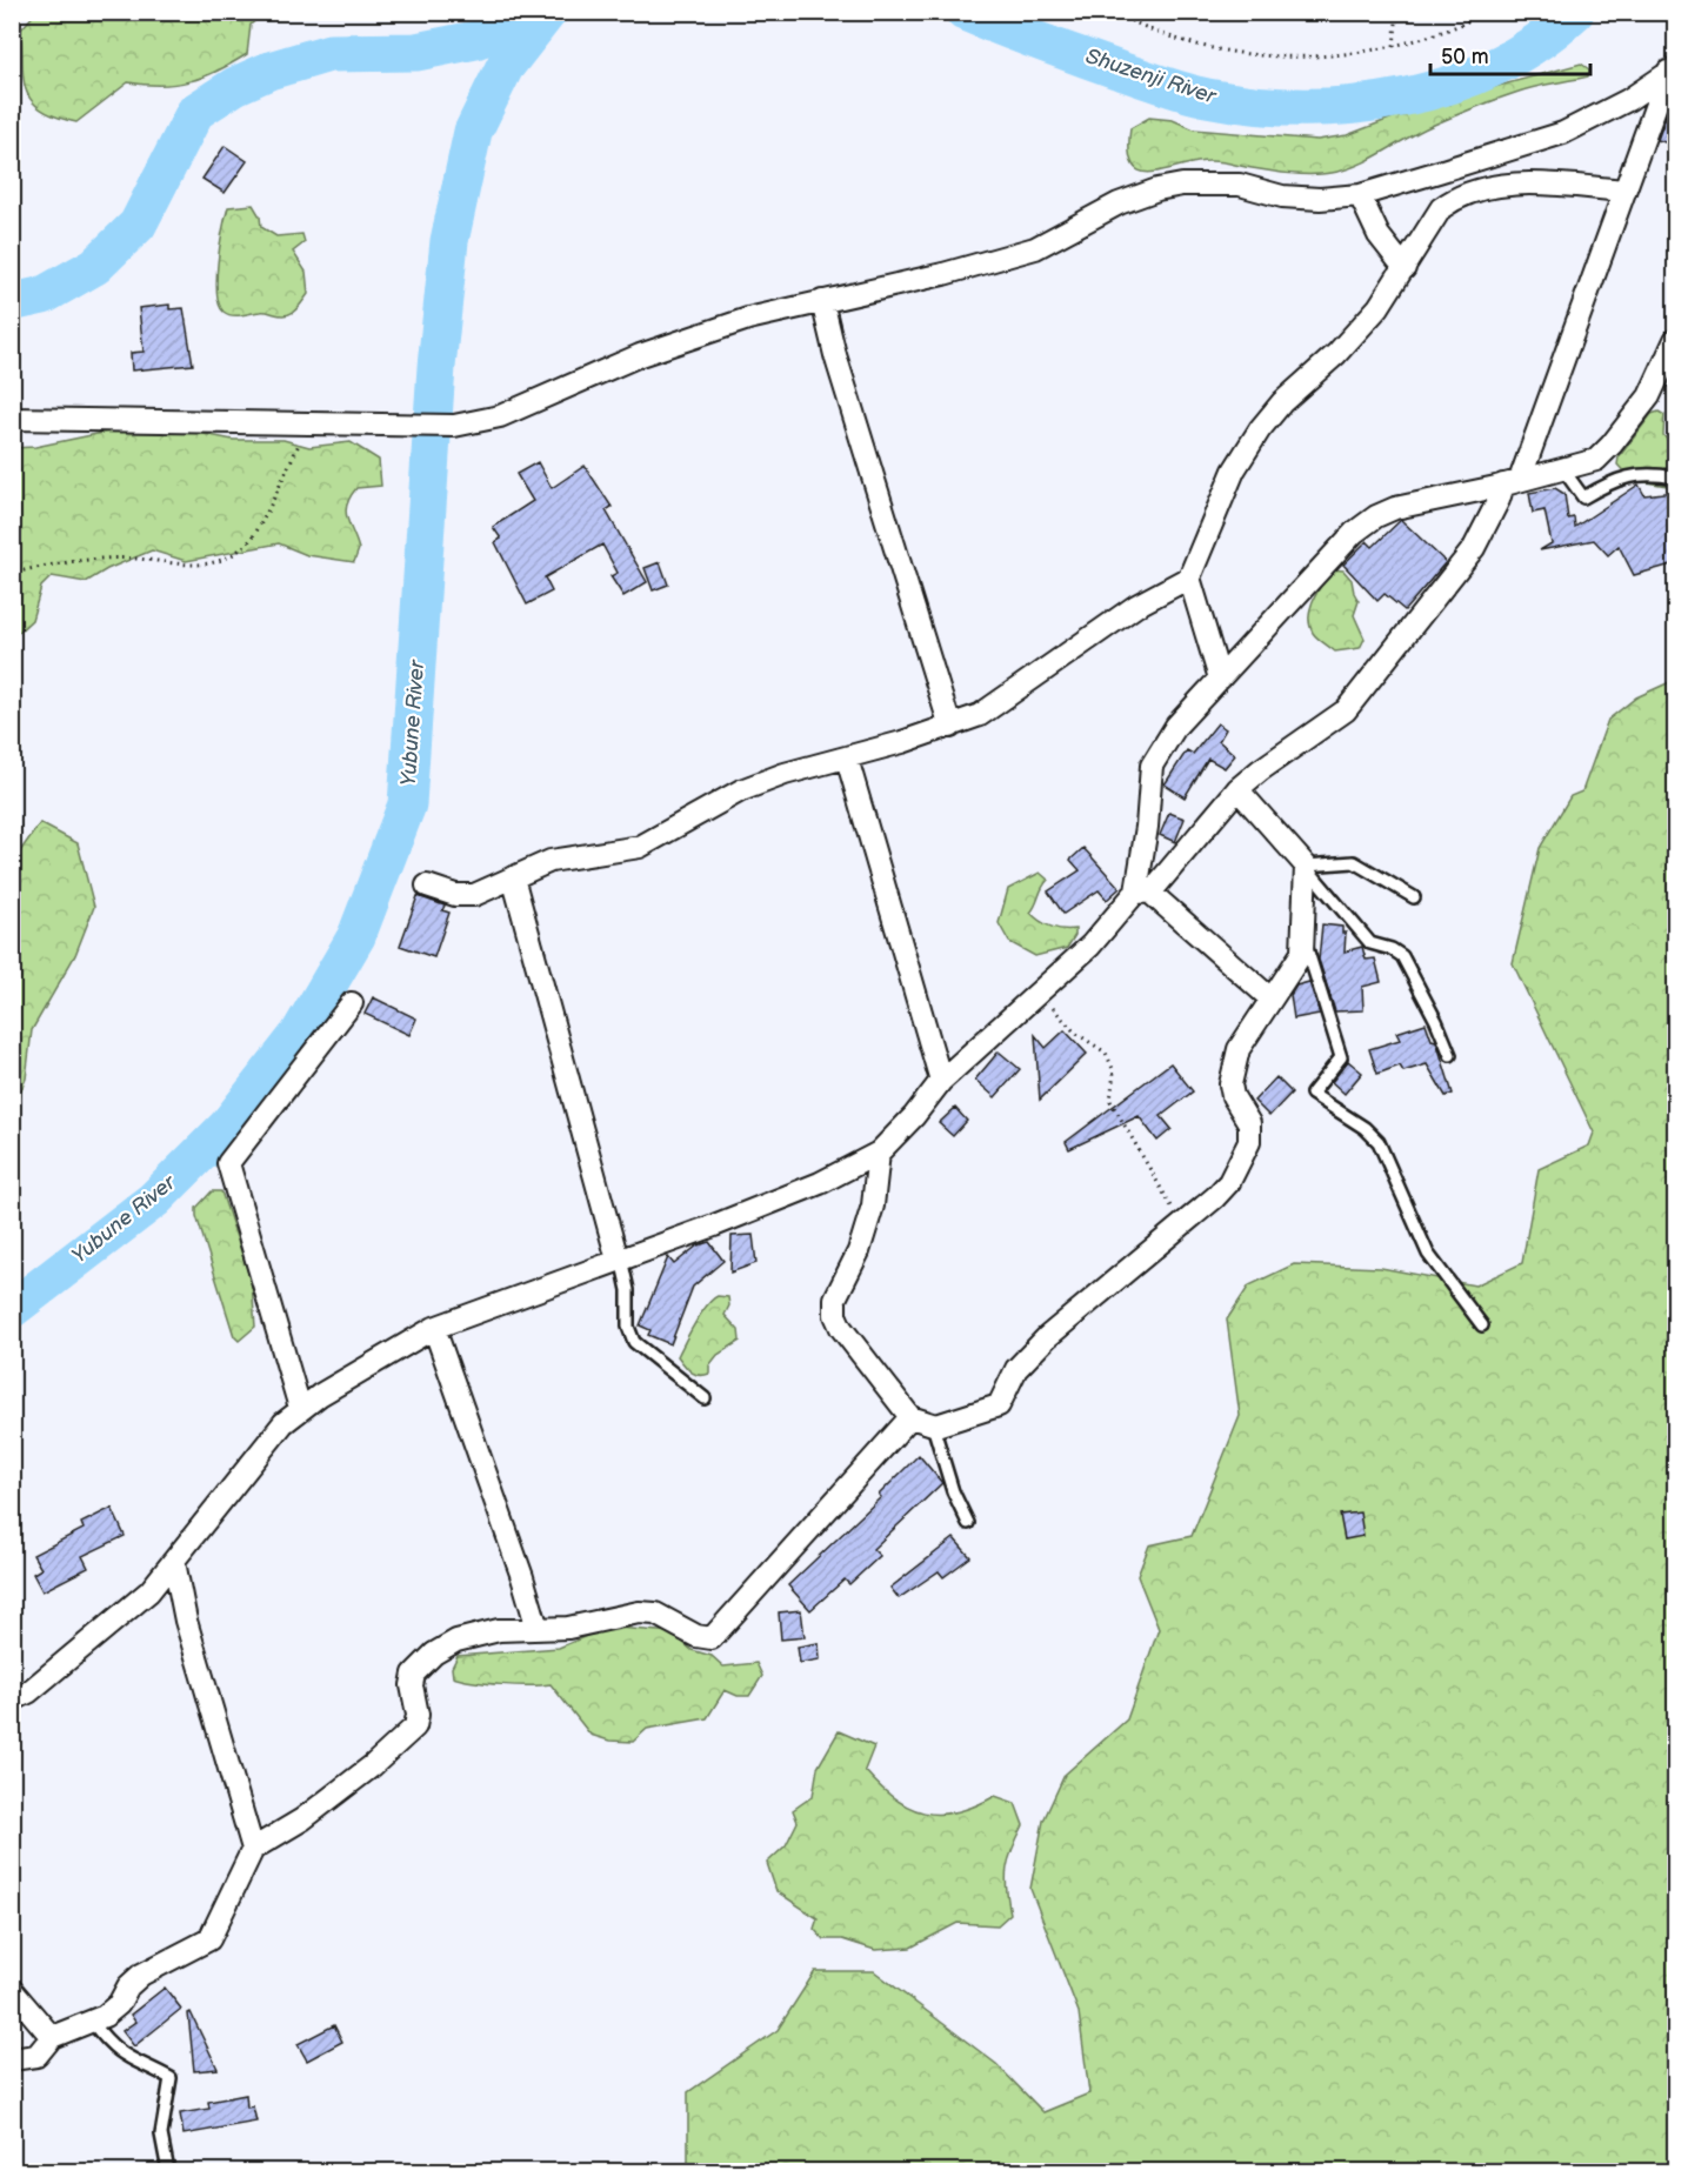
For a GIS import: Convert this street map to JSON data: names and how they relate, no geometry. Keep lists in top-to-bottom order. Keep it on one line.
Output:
{"water":["Shuzenji River","Yubune River"],"scale_bar":"50 m"}
